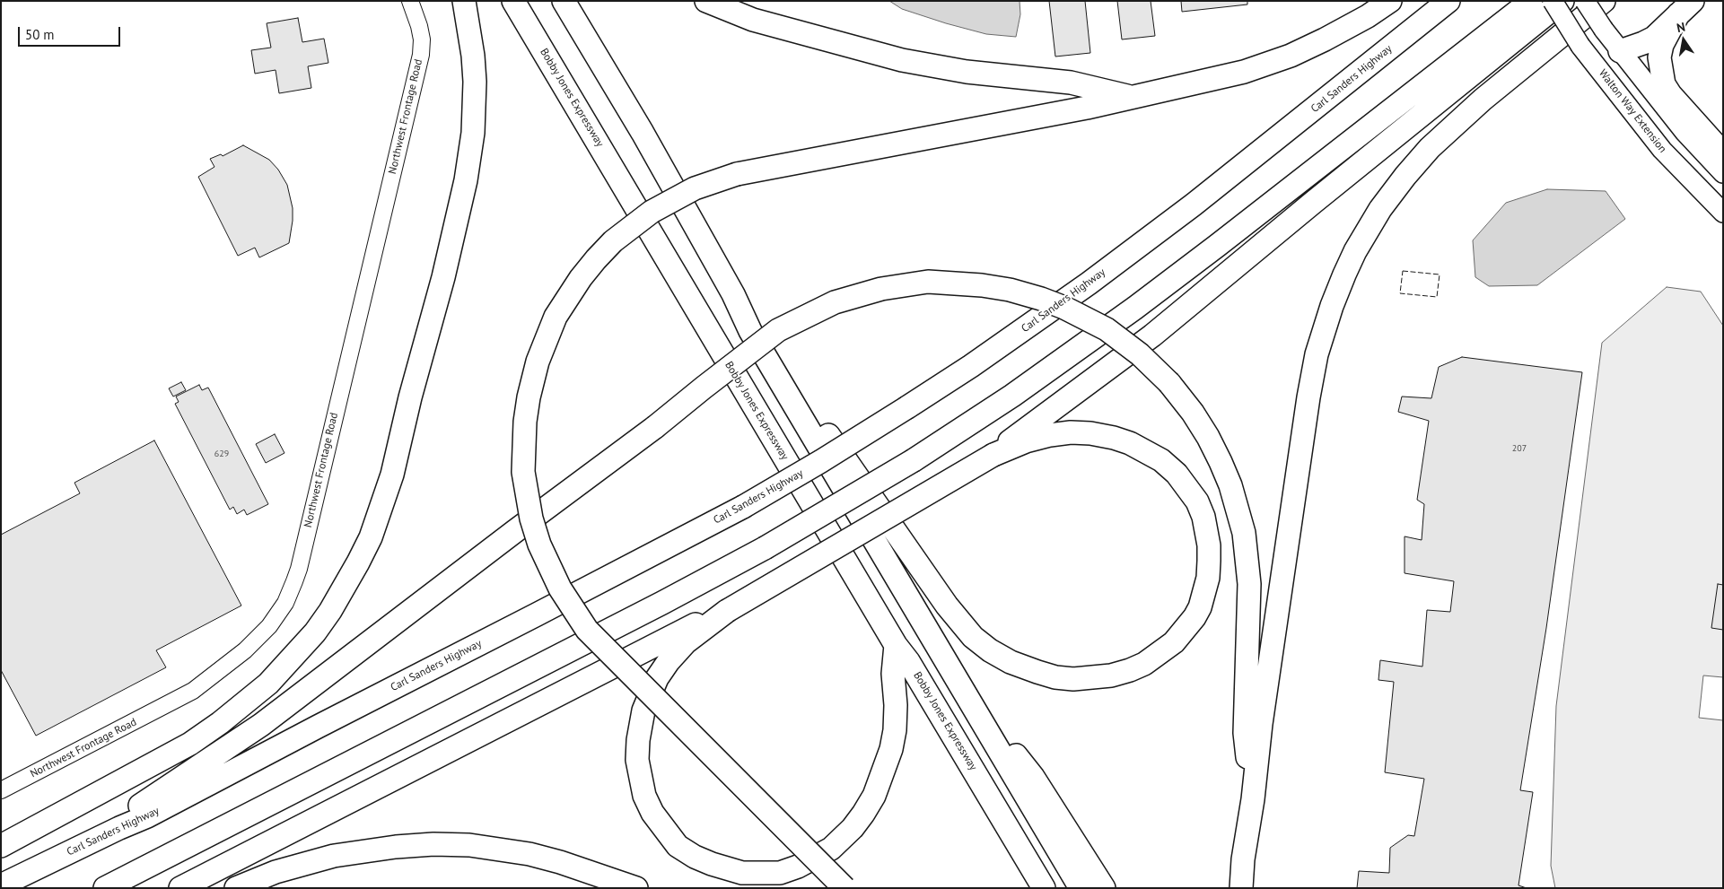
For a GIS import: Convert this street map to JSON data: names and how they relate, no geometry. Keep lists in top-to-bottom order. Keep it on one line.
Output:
{"streets":{"highway":["Carl Sanders Highway","Bobby Jones Expressway"],"main road":["Walton Way Extension"],"street":["Northwest Frontage Road"]},"house_numbers":["207","629"],"scale_bar":"50 m","north":"top"}
